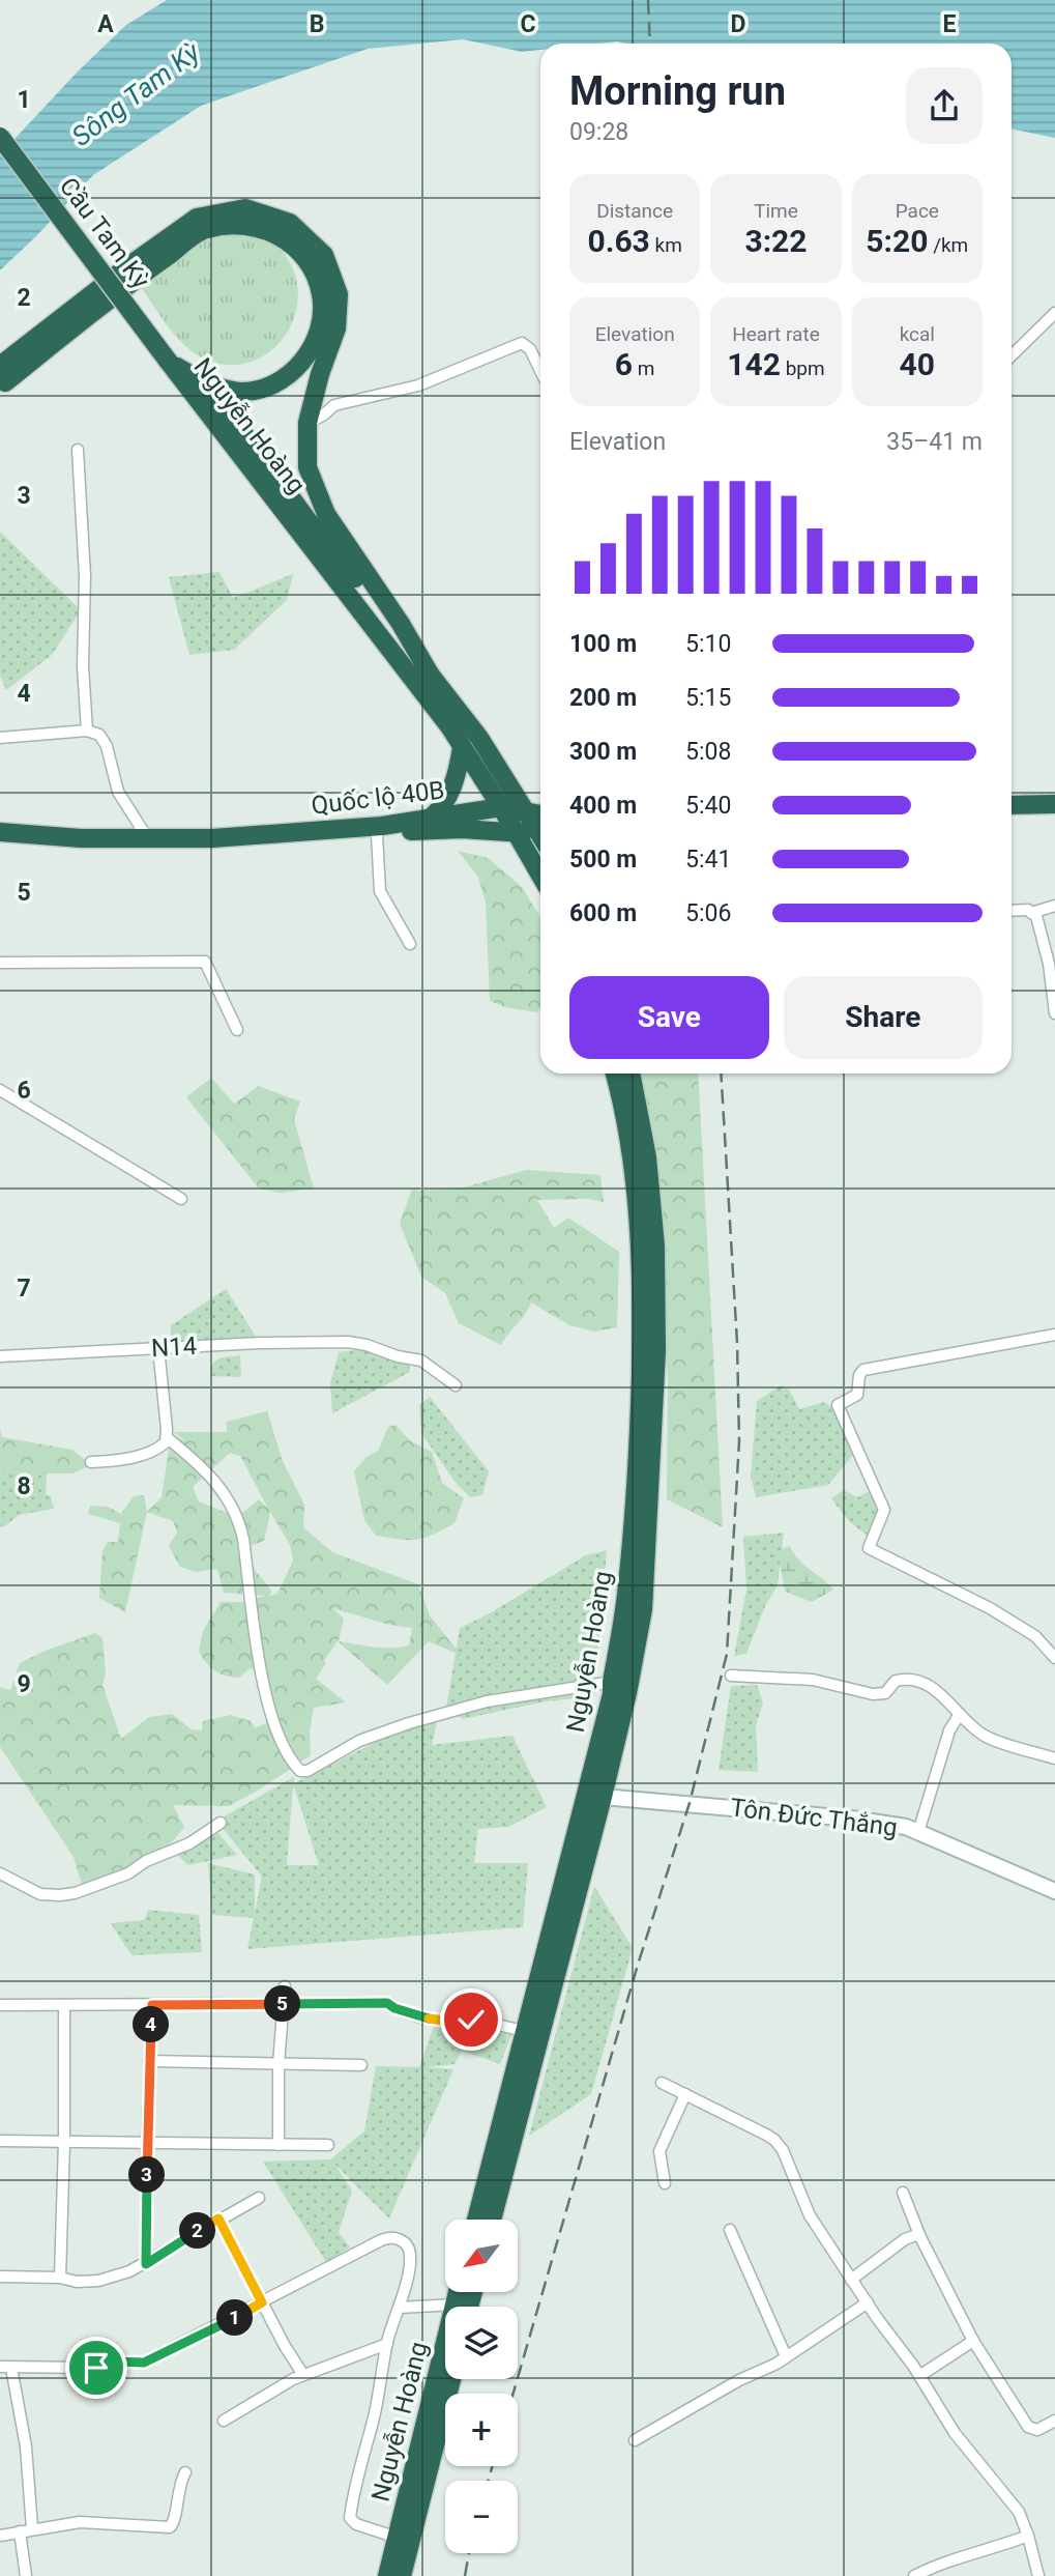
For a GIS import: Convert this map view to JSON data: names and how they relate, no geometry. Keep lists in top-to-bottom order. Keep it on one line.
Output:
{"streets":{"highway":["Cầu Tam Kỳ","Nguyễn Hoàng","Quốc lộ 40B"],"street":["N14","Tôn Đức Thắng"]},"crossings":[["Cầu Tam Kỳ","Nguyễn Hoàng"],["Nguyễn Hoàng","Quốc lộ 40B"],["Nguyễn Hoàng","Tôn Đức Thắng"]],"water":["Sông Tam Kỳ"],"north":"bottom left","page":{"heading":["Morning run","09:28"],"stats":[["Distance","0.63 km"],["Time","3:22"],["Pace","5:20 /km"],["Elevation","6 m"],["Heart rate","142 bpm"],["kcal","40"]],"chart":["Elevation","35–41 m"],"list":[{"name":"100 m","note":"5:10"},{"name":"200 m","note":"5:15"},{"name":"300 m","note":"5:08"},{"name":"400 m","note":"5:40"},{"name":"500 m","note":"5:41"},{"name":"600 m","note":"5:06"}],"buttons":["Save","Share"],"pins":["5","4","3","2","1"],"map_buttons":["+","−"]},"grid":{"columns":["A","B","C","D","E"],"rows":["1","2","3","4","5","6","7","8","9"]}}
